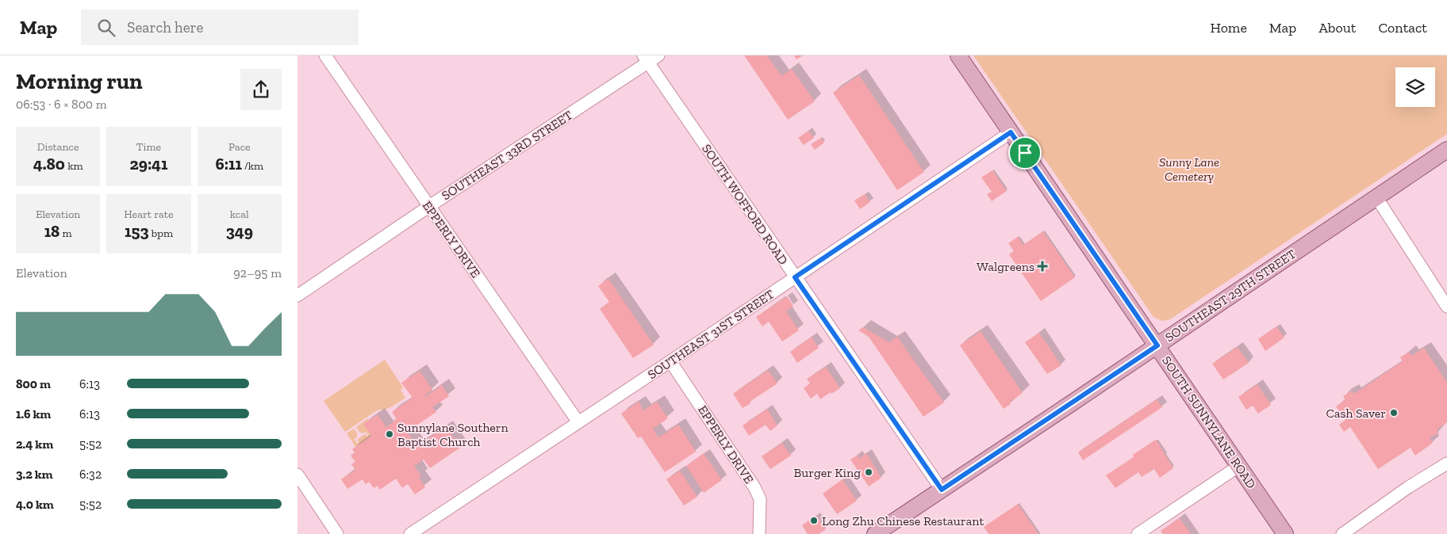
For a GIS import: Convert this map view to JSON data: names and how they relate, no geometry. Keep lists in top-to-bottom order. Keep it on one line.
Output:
{"streets":{"main road":["SOUTHEAST 29TH STREET","SOUTH SUNNYLANE ROAD"],"street":["SOUTHEAST 33RD STREET","SOUTH WOFFORD ROAD","EPPERLY DRIVE","SOUTHEAST 31ST STREET"]},"crossings":[["SOUTHEAST 33RD STREET","SOUTH WOFFORD ROAD"],["SOUTHEAST 33RD STREET","EPPERLY DRIVE"],["SOUTH WOFFORD ROAD","SOUTHEAST 29TH STREET"],["SOUTH WOFFORD ROAD","SOUTHEAST 31ST STREET"],["EPPERLY DRIVE","SOUTHEAST 31ST STREET"],["SOUTHEAST 29TH STREET","SOUTH SUNNYLANE ROAD"],["SOUTHEAST 31ST STREET","SOUTH SUNNYLANE ROAD"]],"parks":["Sunny Lane Cemetery"],"places":{"health":["Walgreens"],"other":["Cash Saver","Sunnylane Southern Baptist Church","Burger King","Long Zhu Chinese Restaurant"]},"page":{"header":"Map","search":"Search here","nav":["Home","Map","About","Contact"],"heading":["Morning run","06:53 · 6 × 800 m"],"stats":[["Distance","4.80 km"],["Time","29:41"],["Pace","6:11 /km"],["Elevation","18 m"],["Heart rate","153 bpm"],["kcal","349"]],"chart":["Elevation","92–95 m"],"list":[{"name":"800 m","note":"6:13"},{"name":"1.6 km","note":"6:13"},{"name":"2.4 km","note":"5:52"},{"name":"3.2 km","note":"6:32"},{"name":"4.0 km","note":"5:52"}]}}
